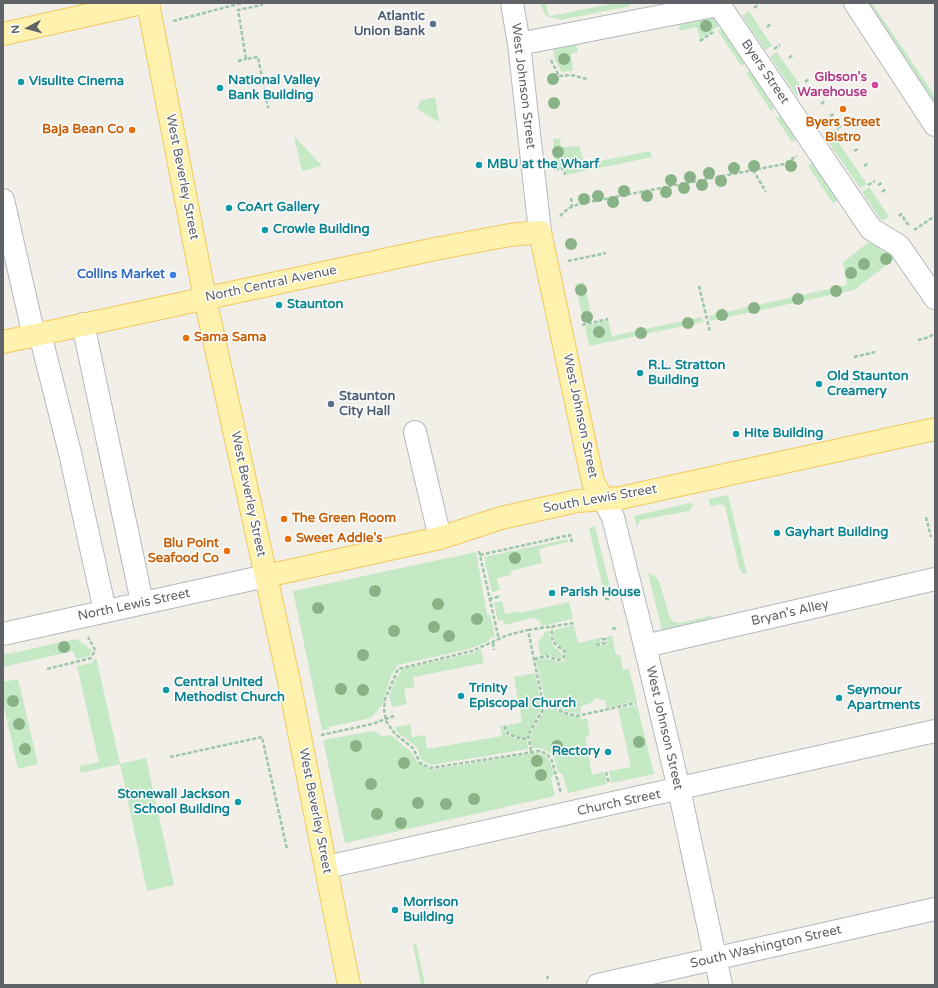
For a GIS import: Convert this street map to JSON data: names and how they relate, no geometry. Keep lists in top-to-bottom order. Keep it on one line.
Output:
{"streets":{"main road":["West Johnson Street","West Beverley Street","North Central Avenue","South Lewis Street"],"street":["Byers Street","North Lewis Street","Bryan's Alley","Church Street","South Washington Street"]},"crossings":[["Byers Street","West Johnson Street"],["West Johnson Street","North Central Avenue"],["West Johnson Street","South Lewis Street"],["West Johnson Street","Bryan's Alley"],["West Johnson Street","Church Street"],["West Johnson Street","South Washington Street"],["West Beverley Street","North Central Avenue"],["West Beverley Street","South Lewis Street"],["West Beverley Street","North Lewis Street"],["West Beverley Street","Church Street"],["South Lewis Street","North Lewis Street"]],"places":["Atlantic Union Bank","Visulite Cinema","Gibson's Warehouse","National Valley Bank Building","Byers Street Bistro","Baja Bean Co","MBU at the Wharf","CoArt Gallery","Crowle Building","Collins Market","Staunton","Sama Sama","R.L. Stratton Building","Old Staunton Creamery","Staunton City Hall","Hite Building","The Green Room","Gayhart Building","Sweet Addie's","Blu Point Seafood Co","Parish House","Central United Methodist Church","Trinity Episcopal Church","Seymour Apartments","Rectory","Stonewall Jackson School Building","Morrison Building"],"north":"left"}
